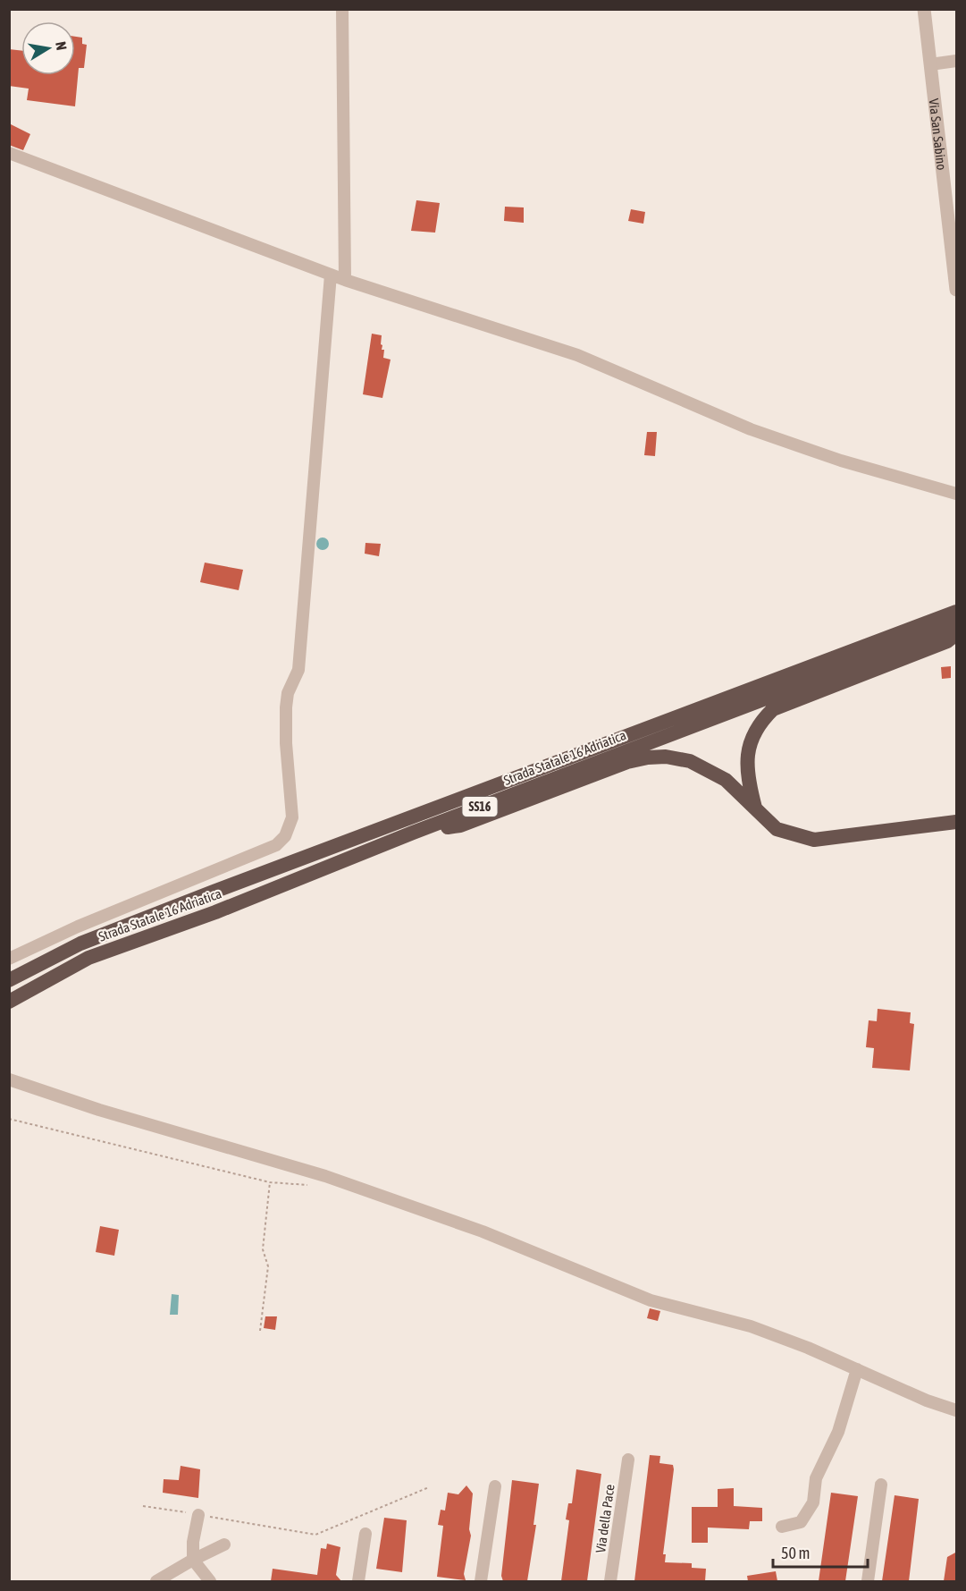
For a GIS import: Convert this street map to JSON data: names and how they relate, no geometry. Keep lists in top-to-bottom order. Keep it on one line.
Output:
{"streets":{"highway":["Strada Statale 16 Adriatica","SS16"],"street":["Via San Sabino","Via della Pace"]},"scale_bar":"50 m","north":"right"}
